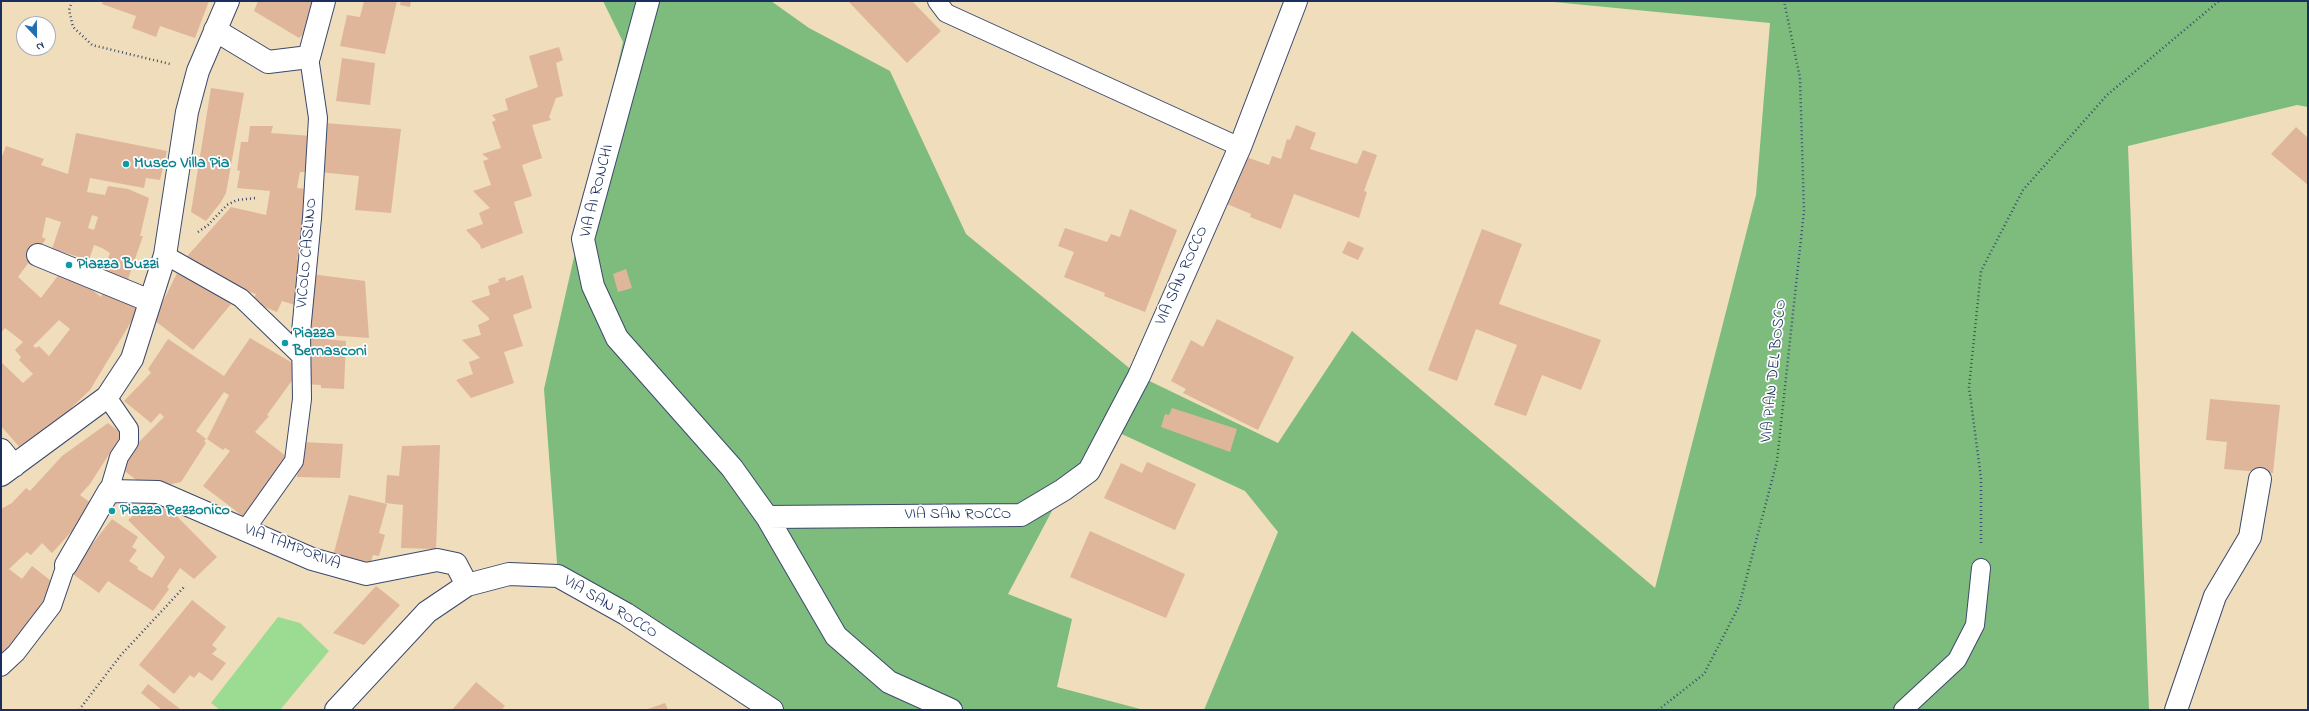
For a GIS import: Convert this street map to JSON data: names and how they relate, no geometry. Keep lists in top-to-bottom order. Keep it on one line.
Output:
{"streets":{"street":["VIA AI RONCHI","VIA SAN ROCCO","VIA TAMPORIVA"],"lane":["VICOLO CASLINO"],"path":["VIA PIAN DEL BOSCO"]},"crossings":[["VIA AI RONCHI","VIA SAN ROCCO"],["VICOLO CASLINO","VIA TAMPORIVA"],["VIA SAN ROCCO","VIA TAMPORIVA"]],"places":["Museo Villa Pia","Piazza Buzzi","Piazza Bernasconi","Piazza Rezzonico"],"north":"bottom"}
